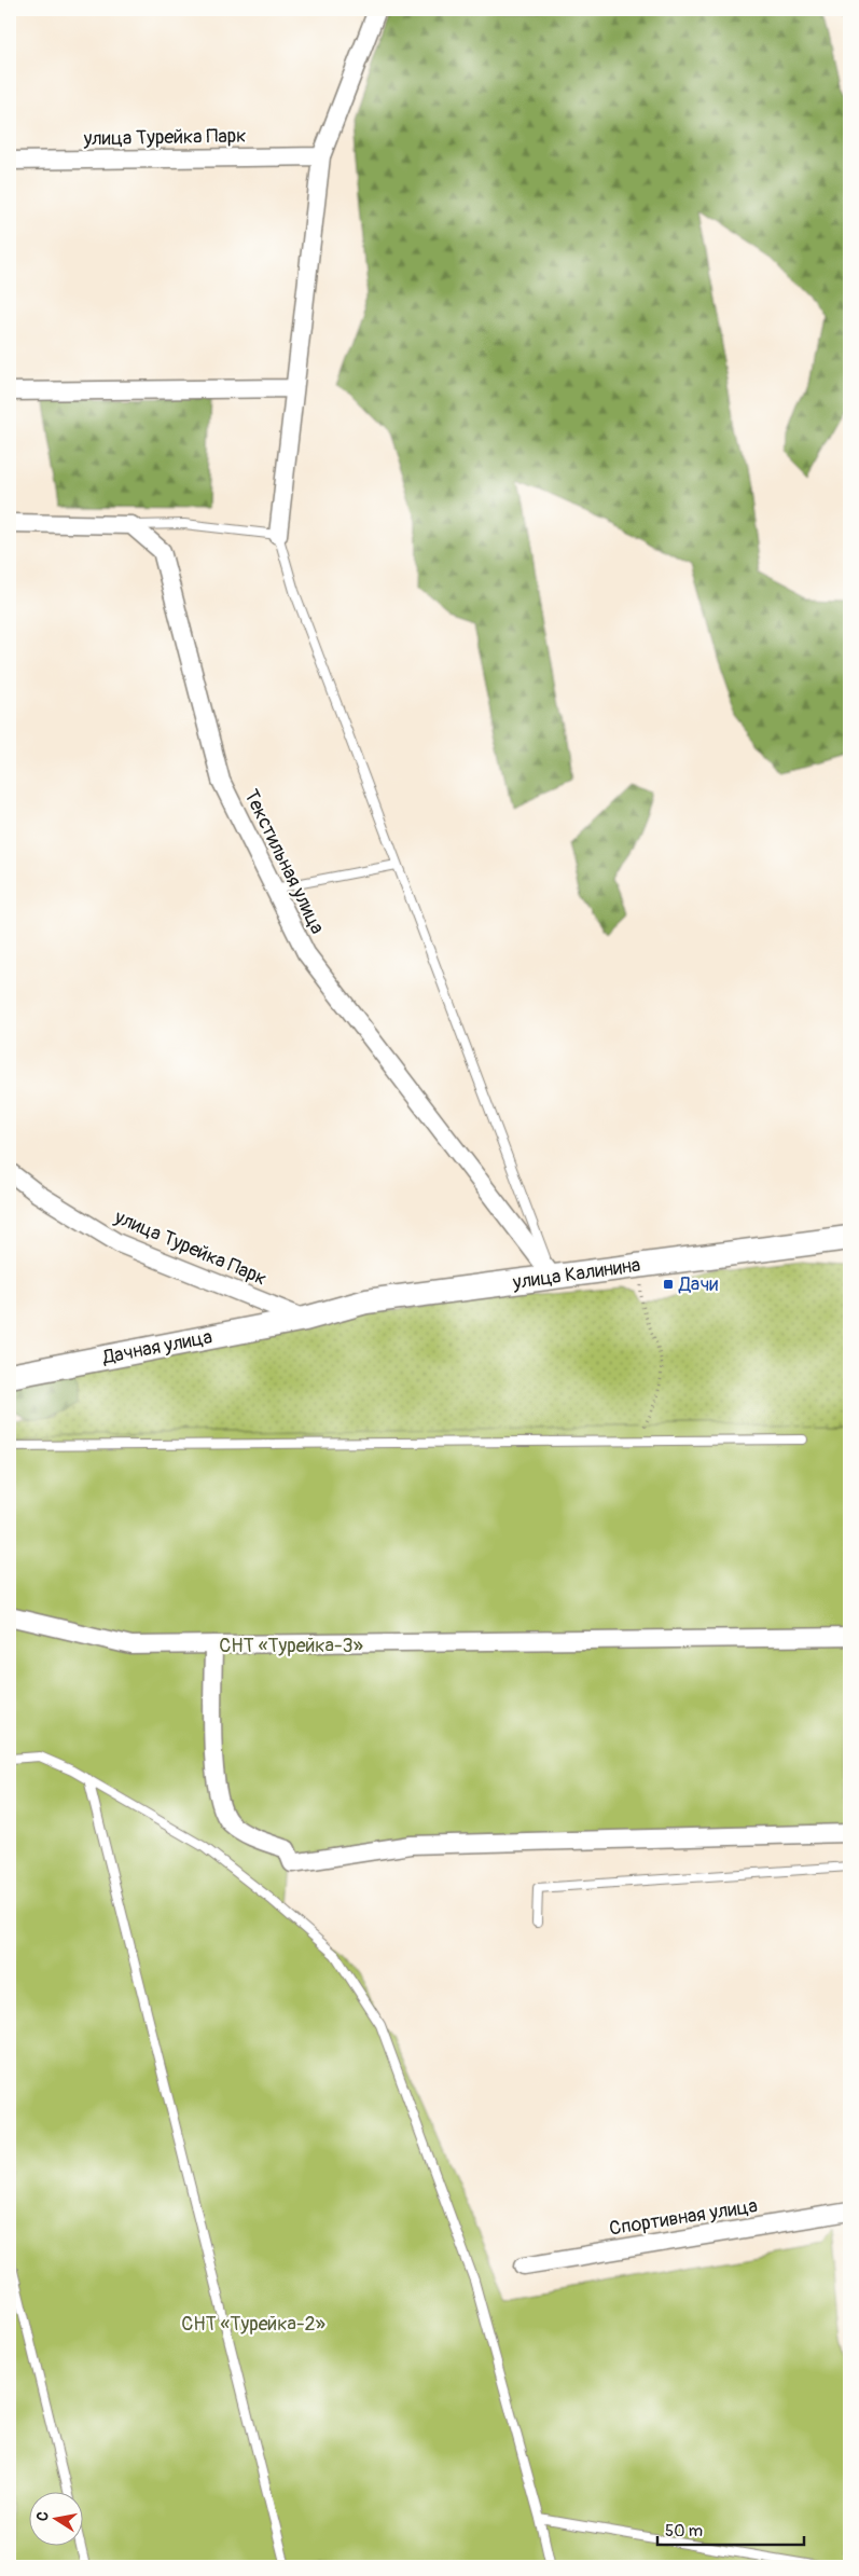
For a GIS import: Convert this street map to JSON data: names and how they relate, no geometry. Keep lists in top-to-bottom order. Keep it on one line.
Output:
{"streets":{"street":["улица Турейка Парк","Текстильная улица","улица Калинина","Дачная улица","Спортивная улица"]},"crossings":[["улица Турейка Парк","улица Калинина"],["улица Турейка Парк","Дачная улица"],["Текстильная улица","улица Калинина"],["улица Калинина","Дачная улица"]],"parks":["СНТ «Турейка-3»","СНТ «Турейка-2»"],"places":{"transit":["Дачи"]},"scale_bar":"50 m","north":"left"}
